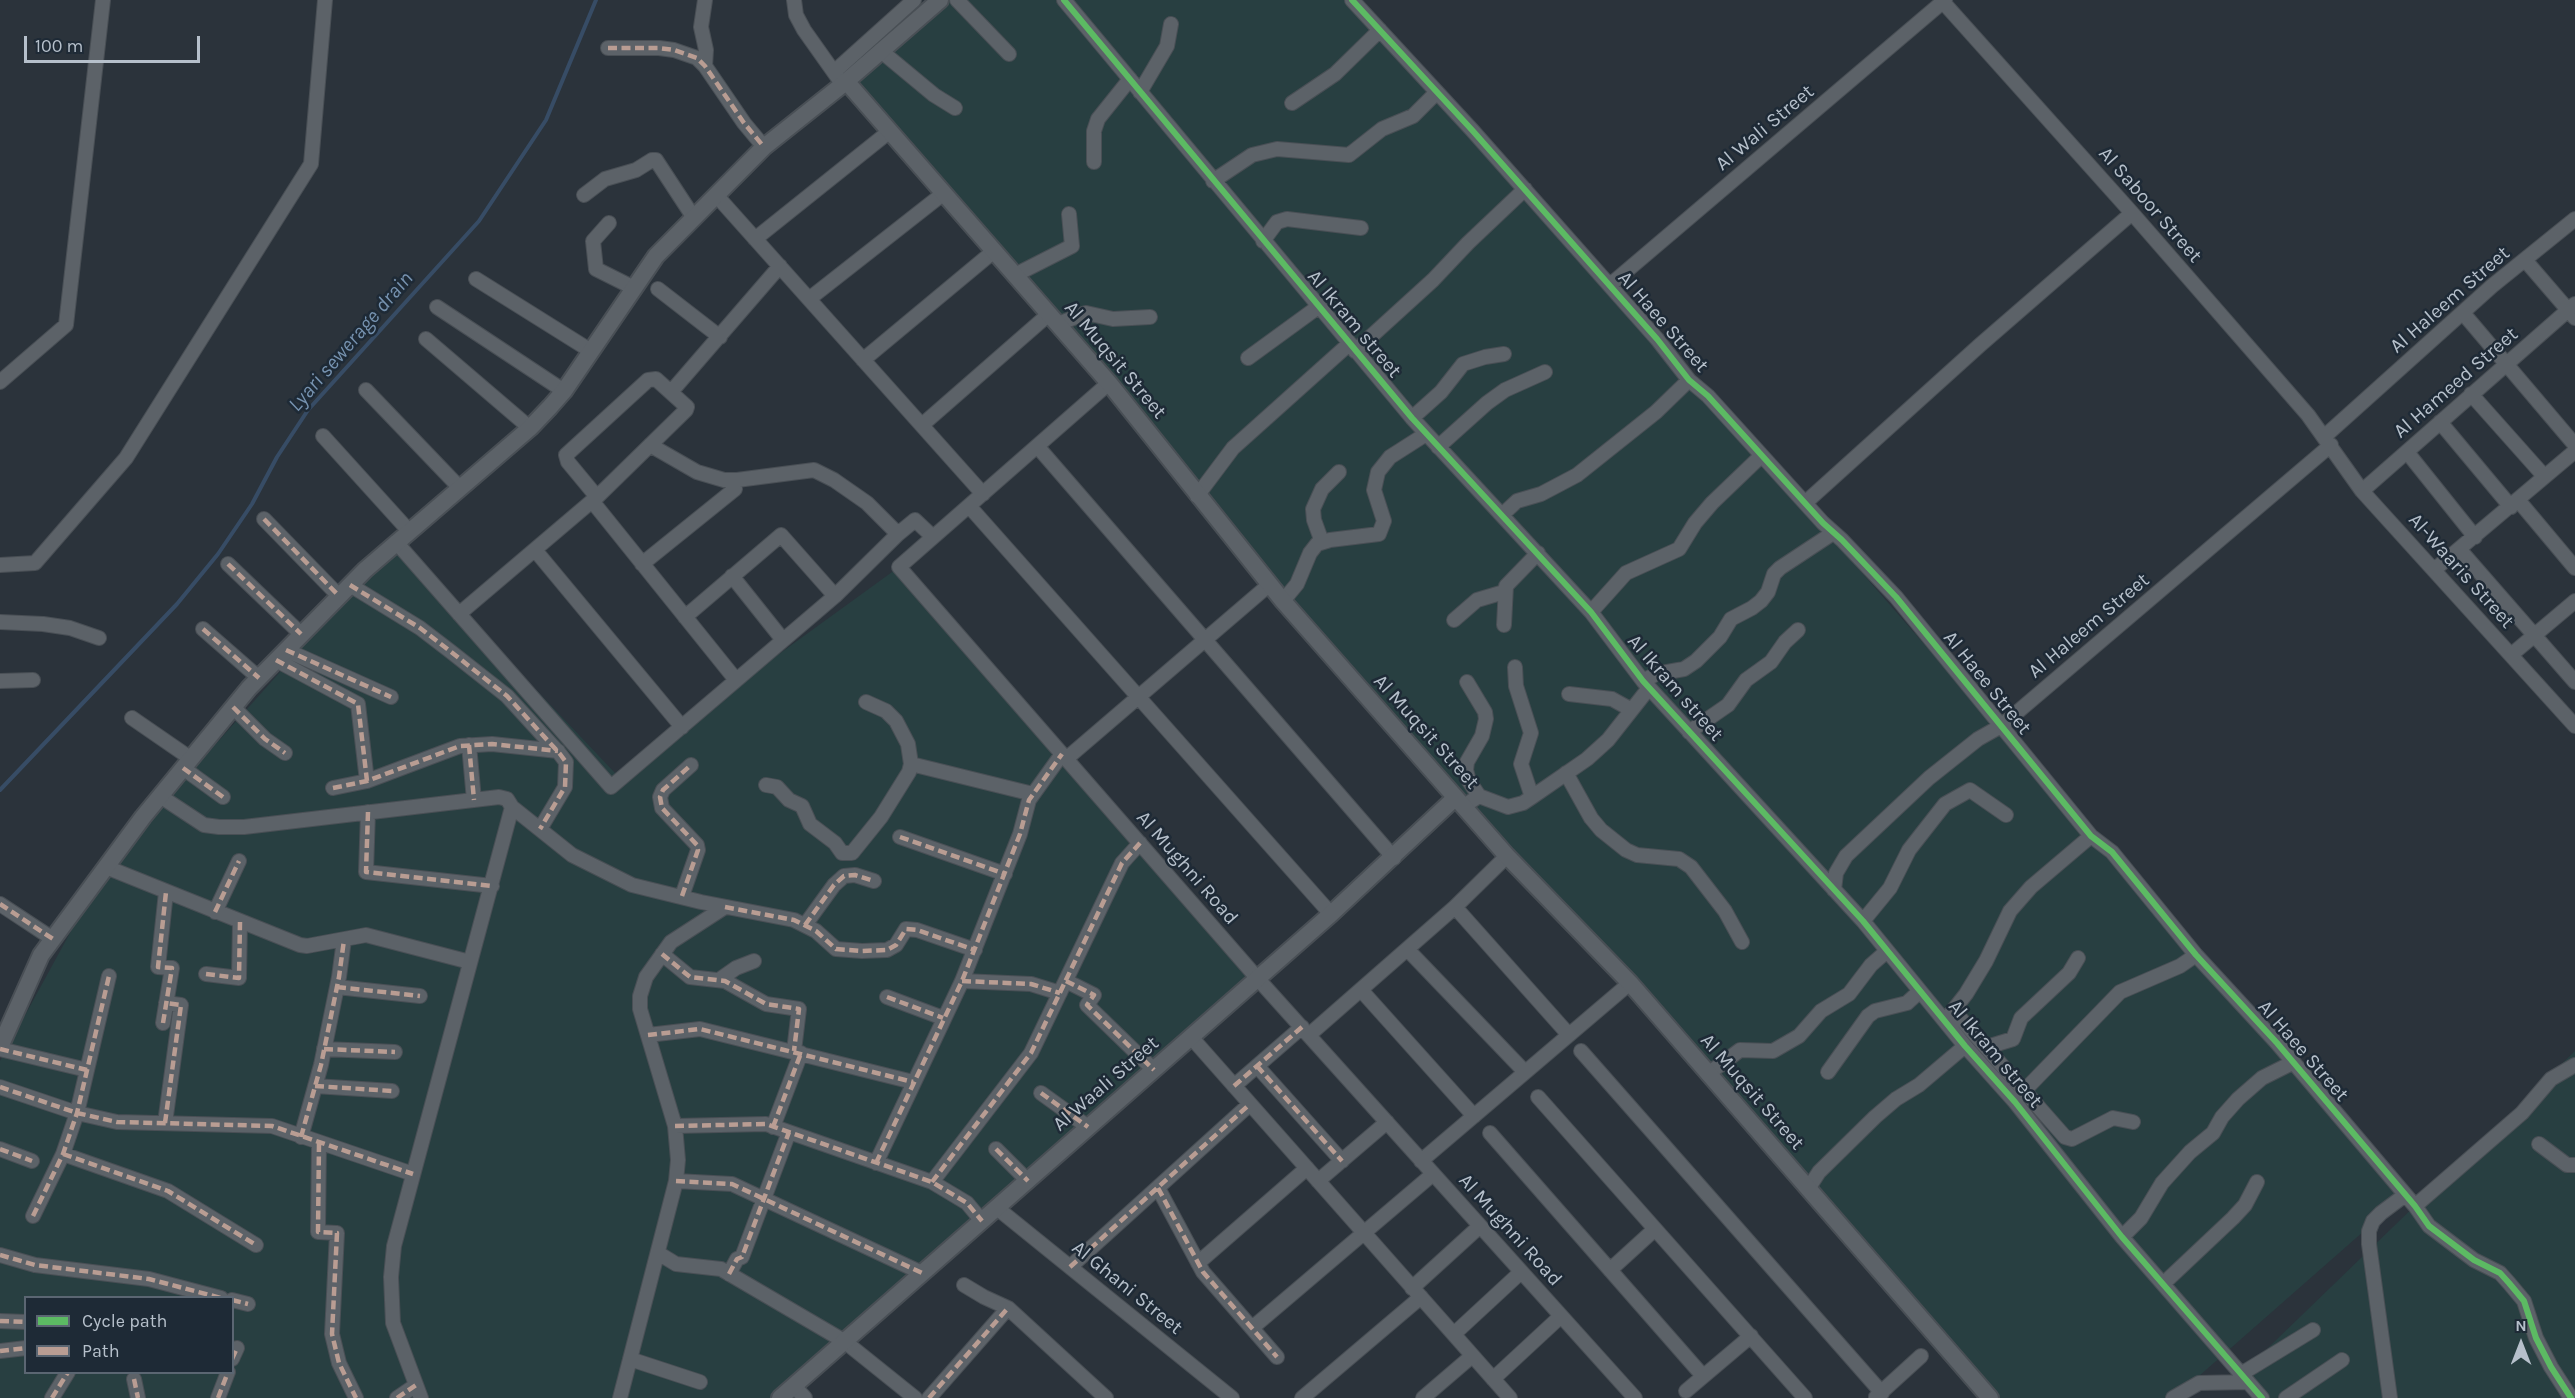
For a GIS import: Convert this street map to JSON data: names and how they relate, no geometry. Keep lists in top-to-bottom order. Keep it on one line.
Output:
{"streets":{"street":["Al Wali Street","Al Saboor Street","Al Haleem Street","Al Haee Street","Al Ikram street","Al Muqsit Street","Al Hameed Street","Al-Waaris Street","Al Mughni Road","Al Waali Street","Al Ghani Street"]},"crossings":[["Al Wali Street","Al Saboor Street"],["Al Wali Street","Al Haee Street"],["Al Saboor Street","Al Haleem Street"],["Al Saboor Street","Al-Waaris Street"],["Al Haleem Street","Al Haee Street"],["Al Haleem Street","Al Ikram street"],["Al Haleem Street","Al-Waaris Street"],["Al Muqsit Street","Al Waali Street"],["Al Hameed Street","Al-Waaris Street"],["Al Mughni Road","Al Waali Street"],["Al Waali Street","Al Ghani Street"]],"water":["Lyari sewerage drain"],"legend":["Cycle path","Path"],"scale_bar":"100 m","north":"top"}
